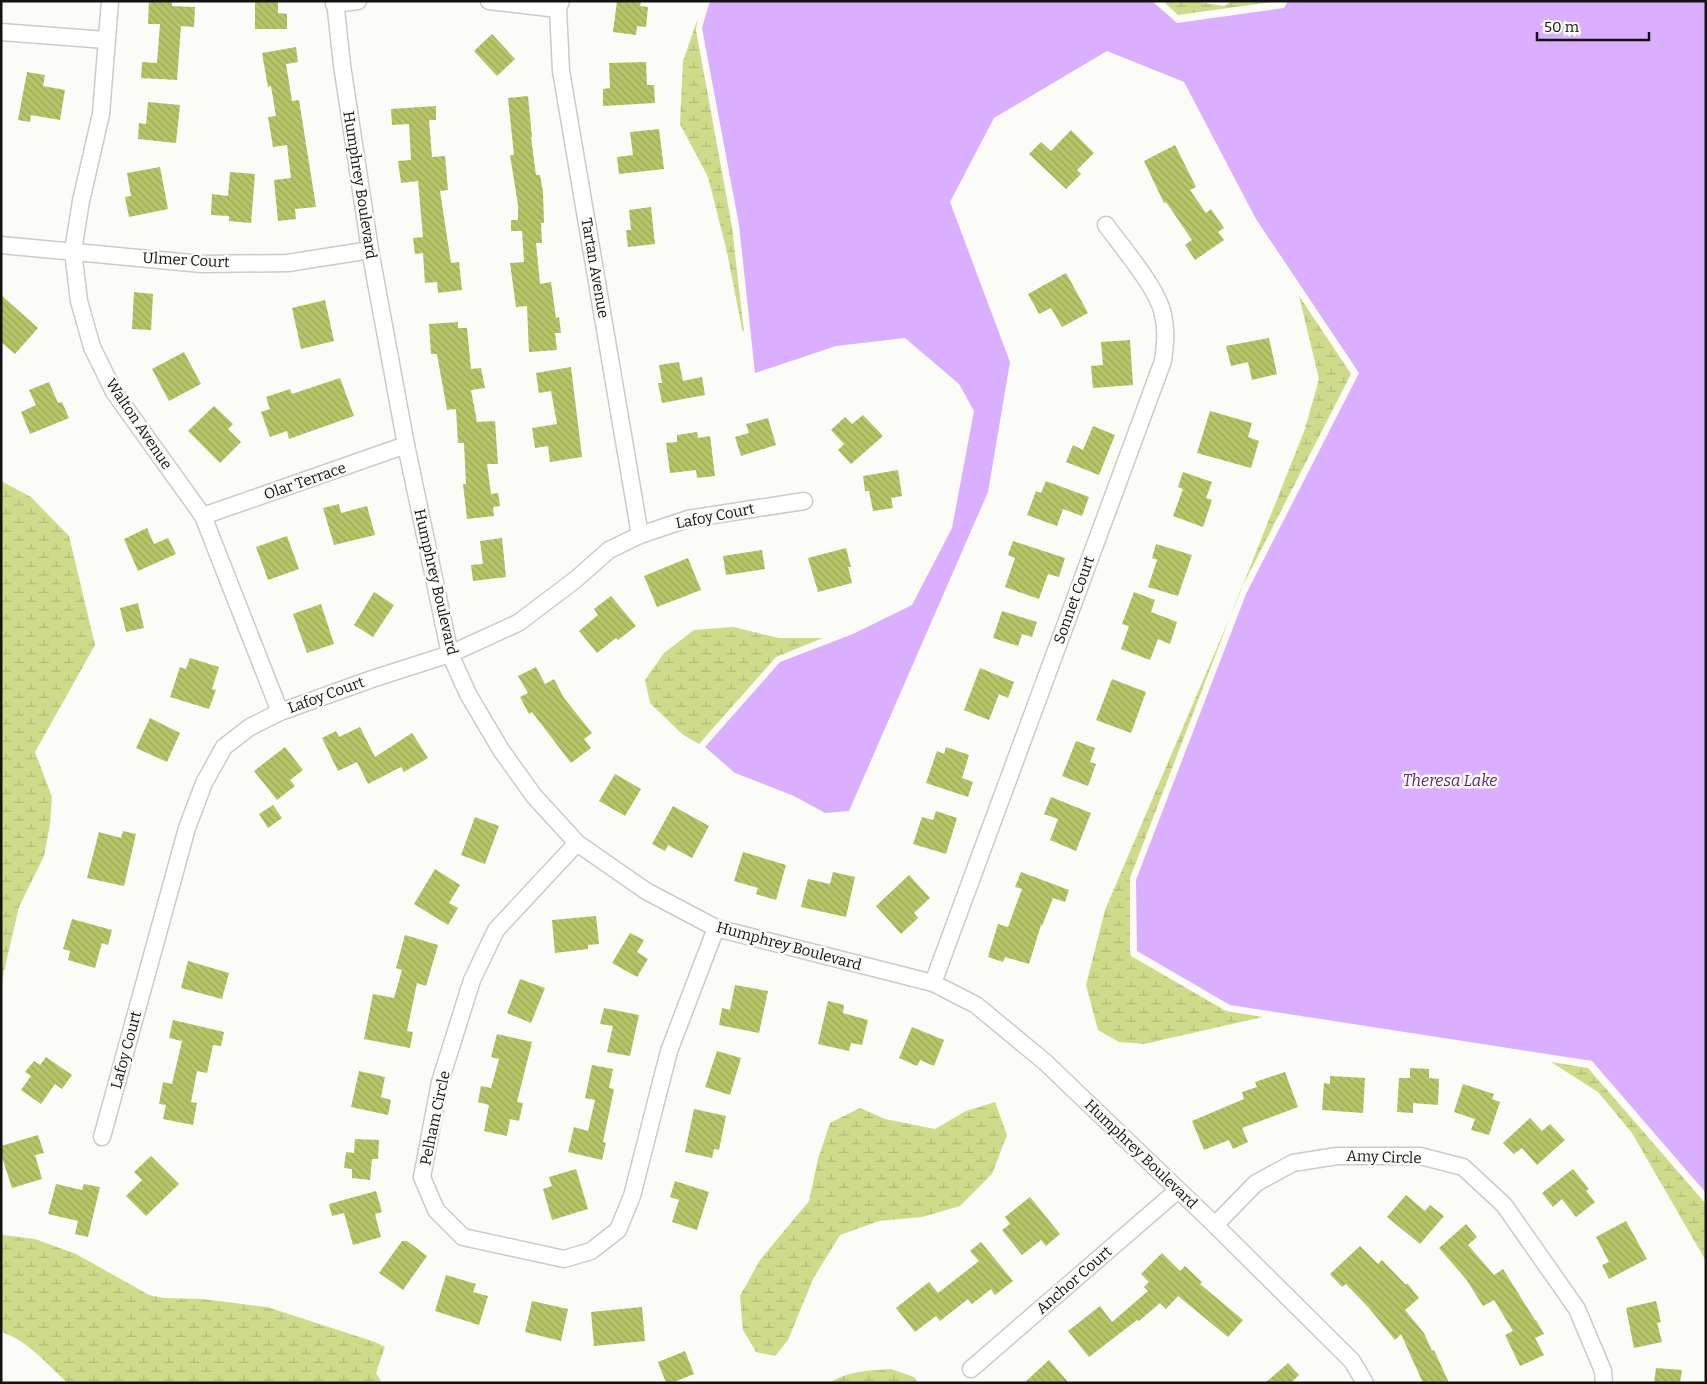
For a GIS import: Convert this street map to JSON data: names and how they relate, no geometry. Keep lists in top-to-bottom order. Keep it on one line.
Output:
{"streets":{"street":["Humphrey Boulevard","Ulmer Court","Tartan Avenue","Walton Avenue","Olar Terrace","Lafoy Court","Sonnet Court","Pelham Circle","Amy Circle","Anchor Court"]},"crossings":[["Humphrey Boulevard","Ulmer Court"],["Humphrey Boulevard","Olar Terrace"],["Humphrey Boulevard","Lafoy Court"],["Humphrey Boulevard","Sonnet Court"],["Humphrey Boulevard","Pelham Circle"],["Humphrey Boulevard","Amy Circle"],["Humphrey Boulevard","Anchor Court"],["Ulmer Court","Walton Avenue"],["Tartan Avenue","Lafoy Court"],["Walton Avenue","Olar Terrace"],["Walton Avenue","Lafoy Court"]],"water":["Theresa Lake"],"scale_bar":"50 m"}
